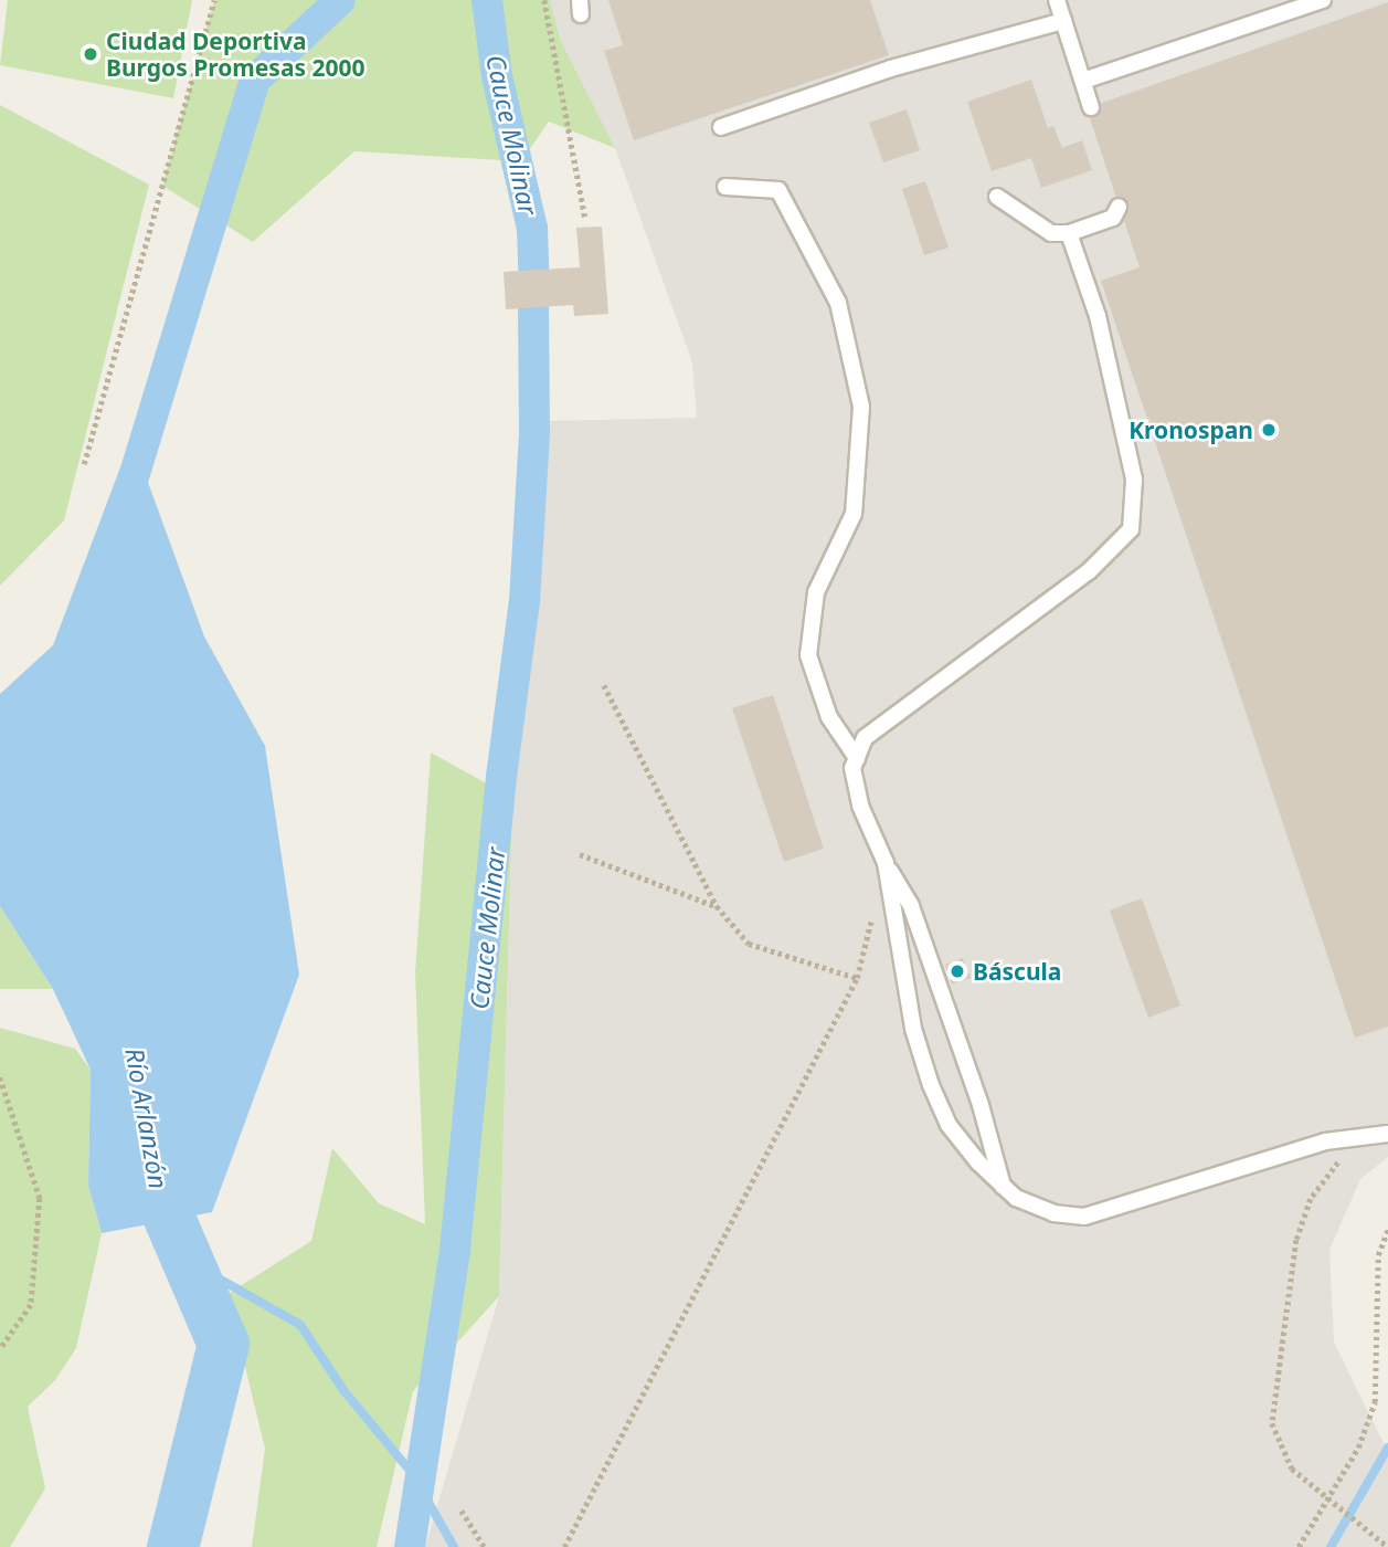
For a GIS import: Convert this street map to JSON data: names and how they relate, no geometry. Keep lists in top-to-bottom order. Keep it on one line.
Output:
{"water":["Cauce Molinar","Río Arlanzón"],"places":["Ciudad Deportiva Burgos Promesas 2000","Kronospan","Báscula"]}
